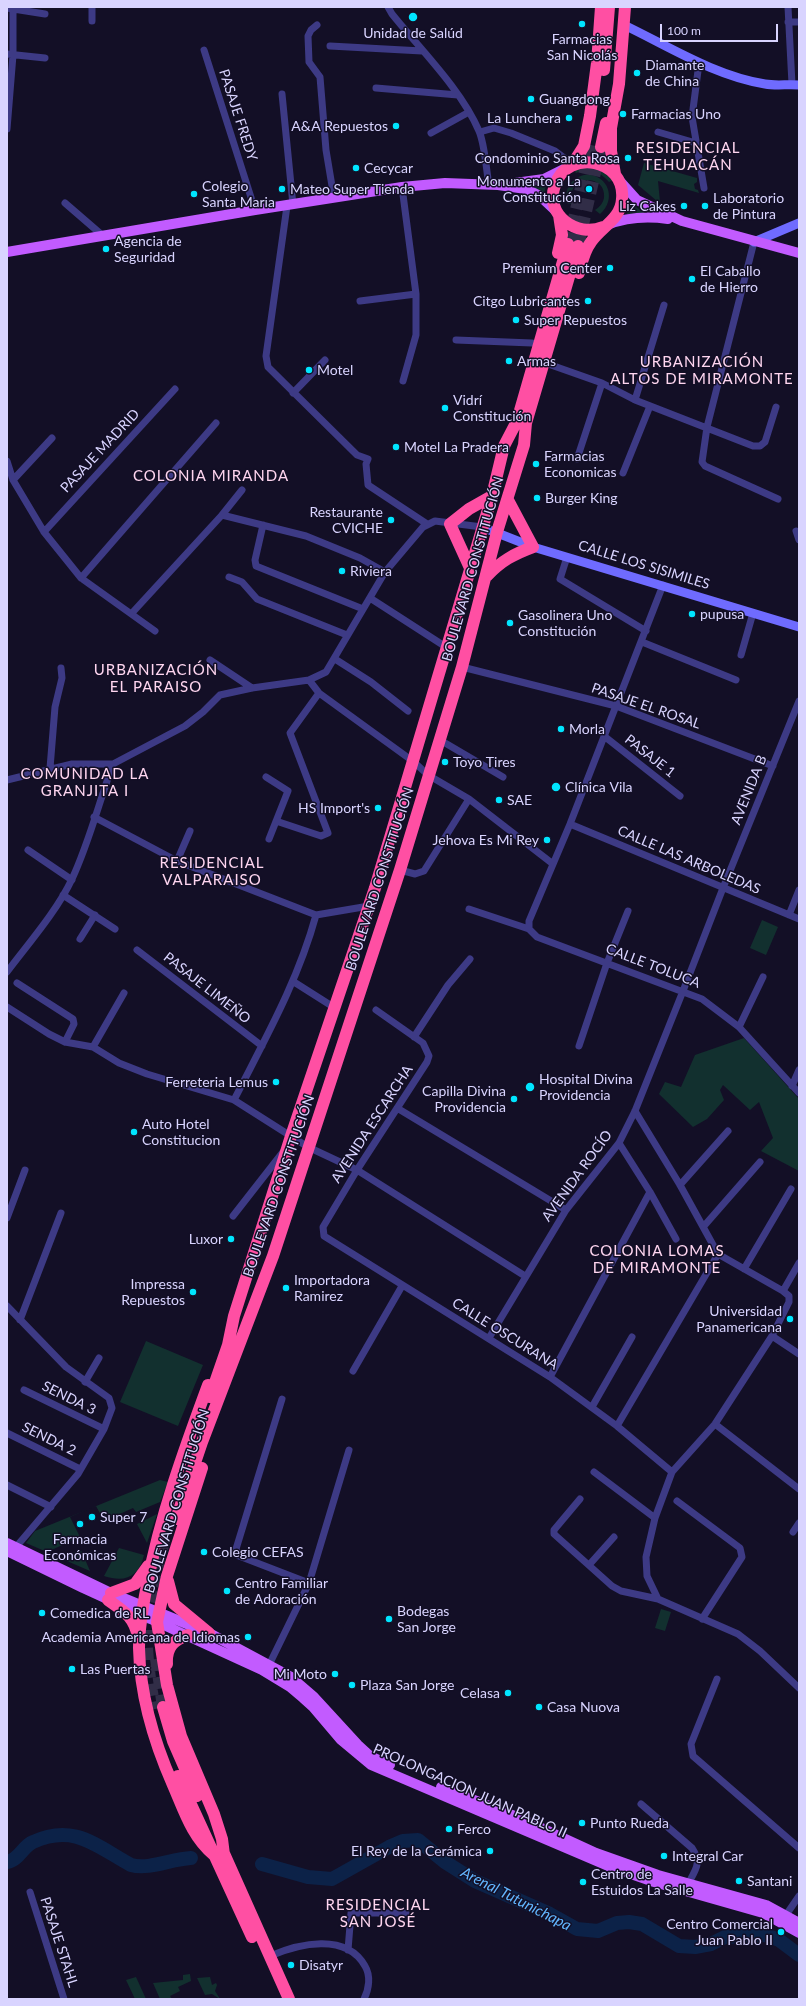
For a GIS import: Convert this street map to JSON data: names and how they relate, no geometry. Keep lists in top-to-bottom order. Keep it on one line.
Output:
{"streets":{"highway":["BOULEVARD CONSTITUCIÓN"],"main road":["CALLE LOS SISIMILES","PROLONGACION JUAN PABLO II"],"street":["PASAJE FREDY","PASAJE MADRID","PASAJE EL ROSAL","PASAJE 1","AVENIDA B","CALLE LAS ARBOLEDAS","CALLE TOLUCA","PASAJE LIMEÑO","AVENIDA ESCARCHA","AVENIDA ROCÍO","CALLE OSCURANA","SENDA 3","SENDA 2","PASAJE STAHL"]},"crossings":[["CALLE LOS SISIMILES","BOULEVARD CONSTITUCIÓN"],["BOULEVARD CONSTITUCIÓN","PASAJE EL ROSAL"],["BOULEVARD CONSTITUCIÓN","PROLONGACION JUAN PABLO II"],["PASAJE EL ROSAL","AVENIDA B"],["AVENIDA B","CALLE LAS ARBOLEDAS"],["AVENIDA B","AVENIDA ROCÍO"],["CALLE LAS ARBOLEDAS","AVENIDA ROCÍO"],["CALLE TOLUCA","AVENIDA ROCÍO"],["AVENIDA ESCARCHA","CALLE OSCURANA"],["AVENIDA ROCÍO","CALLE OSCURANA"]],"districts":["RESIDENCIAL TEHUACÁN","URBANIZACIÓN ALTOS DE MIRAMONTE","COLONIA MIRANDA","URBANIZACIÓN EL PARAISO","COMUNIDAD LA GRANJITA I","RESIDENCIAL VALPARAISO","COLONIA LOMAS DE MIRAMONTE","RESIDENCIAL SAN JOSÉ"],"water":["Arenal Tutunichapa"],"places":["Unidad de Salúd","Farmacias San Nicolás","Diamante de China","Guangdong","Farmacias Uno","La Lunchera","A&A Repuestos","Condominio Santa Rosa","Cecycar","Mateo Super Tienda","Monumento a La Constitución","Colegio Santa Maria","Liz Cakes","Laboratorio de Pintura","Agencia de Seguridad","Premium Center","El Caballo de Hierro","Citgo Lubricantes","Super Repuestos","Armas","Motel","Vidrí Constitución","Motel La Pradera","Farmacias Economicas","Burger King","Restaurante CVICHE","Riviera","pupusa","Gasolinera Uno Constitución","Morla","Toyo Tires","Clínica Vila","SAE","HS Import's","Jehova Es Mi Rey","Ferreteria Lemus","Hospital Divina Providencia","Capilla Divina Providencia","Auto Hotel Constitucion","Luxor","Importadora Ramirez","Impressa Repuestos","Universidad Panamericana","Super 7","Farmacia Económicas","Colegio CEFAS","Centro Familiar de Adoración","Comedica de RL","Bodegas San Jorge","Academia Americana de Idiomas","Las Puertas","Mi Moto","Plaza San Jorge","Celasa","Casa Nuova","Punto Rueda","Ferco","El Rey de la Cerámica","Integral Car","Santani","Centro de Estuidos La Salle","Centro Comercial Juan Pablo II","Disatyr"],"scale_bar":"100 m"}
